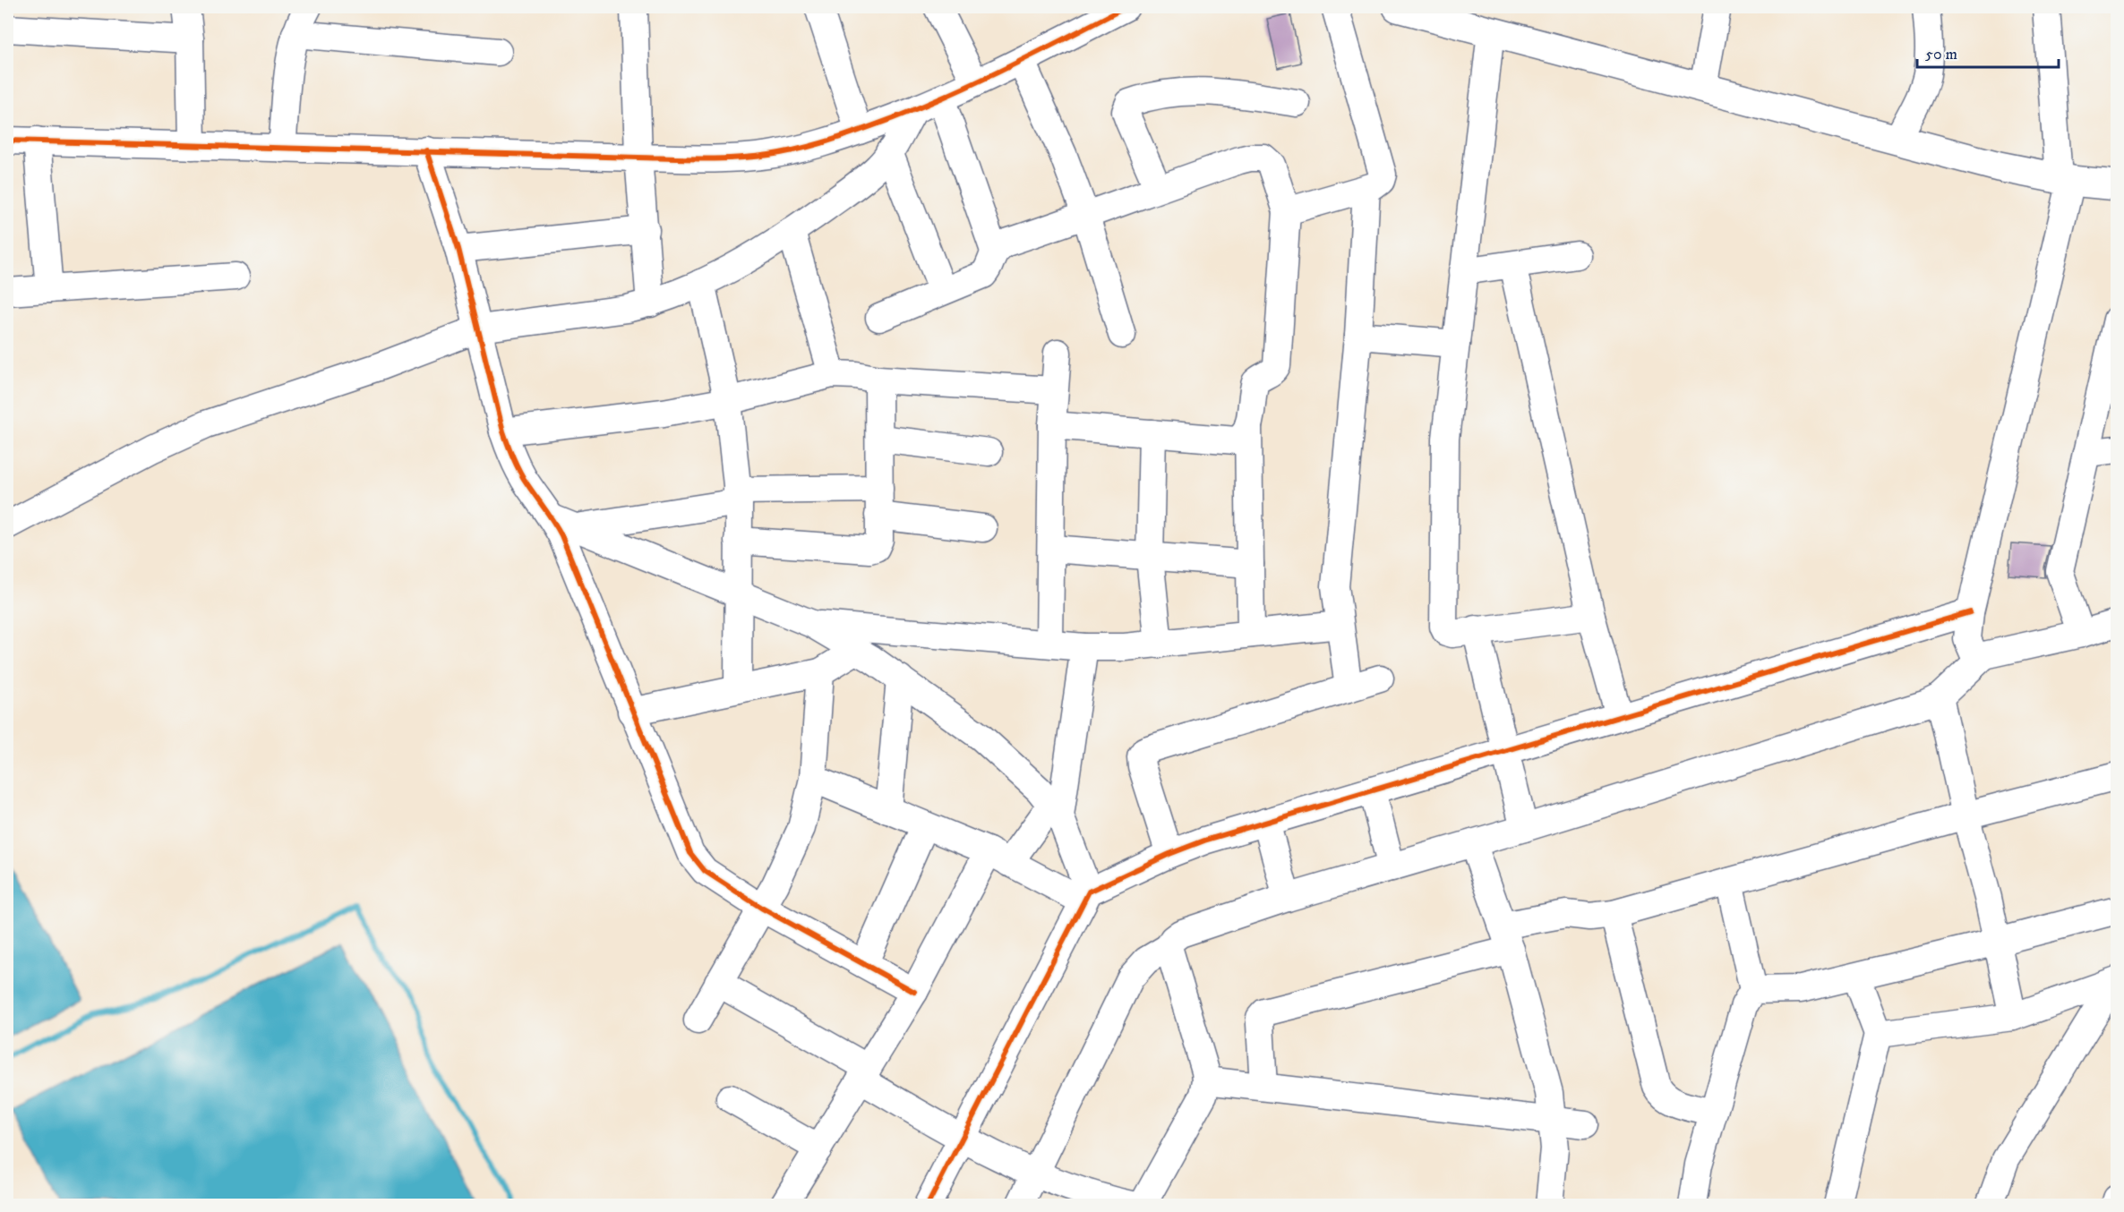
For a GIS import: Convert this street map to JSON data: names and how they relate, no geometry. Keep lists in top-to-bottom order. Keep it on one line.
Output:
{"scale_bar":"50 m"}
